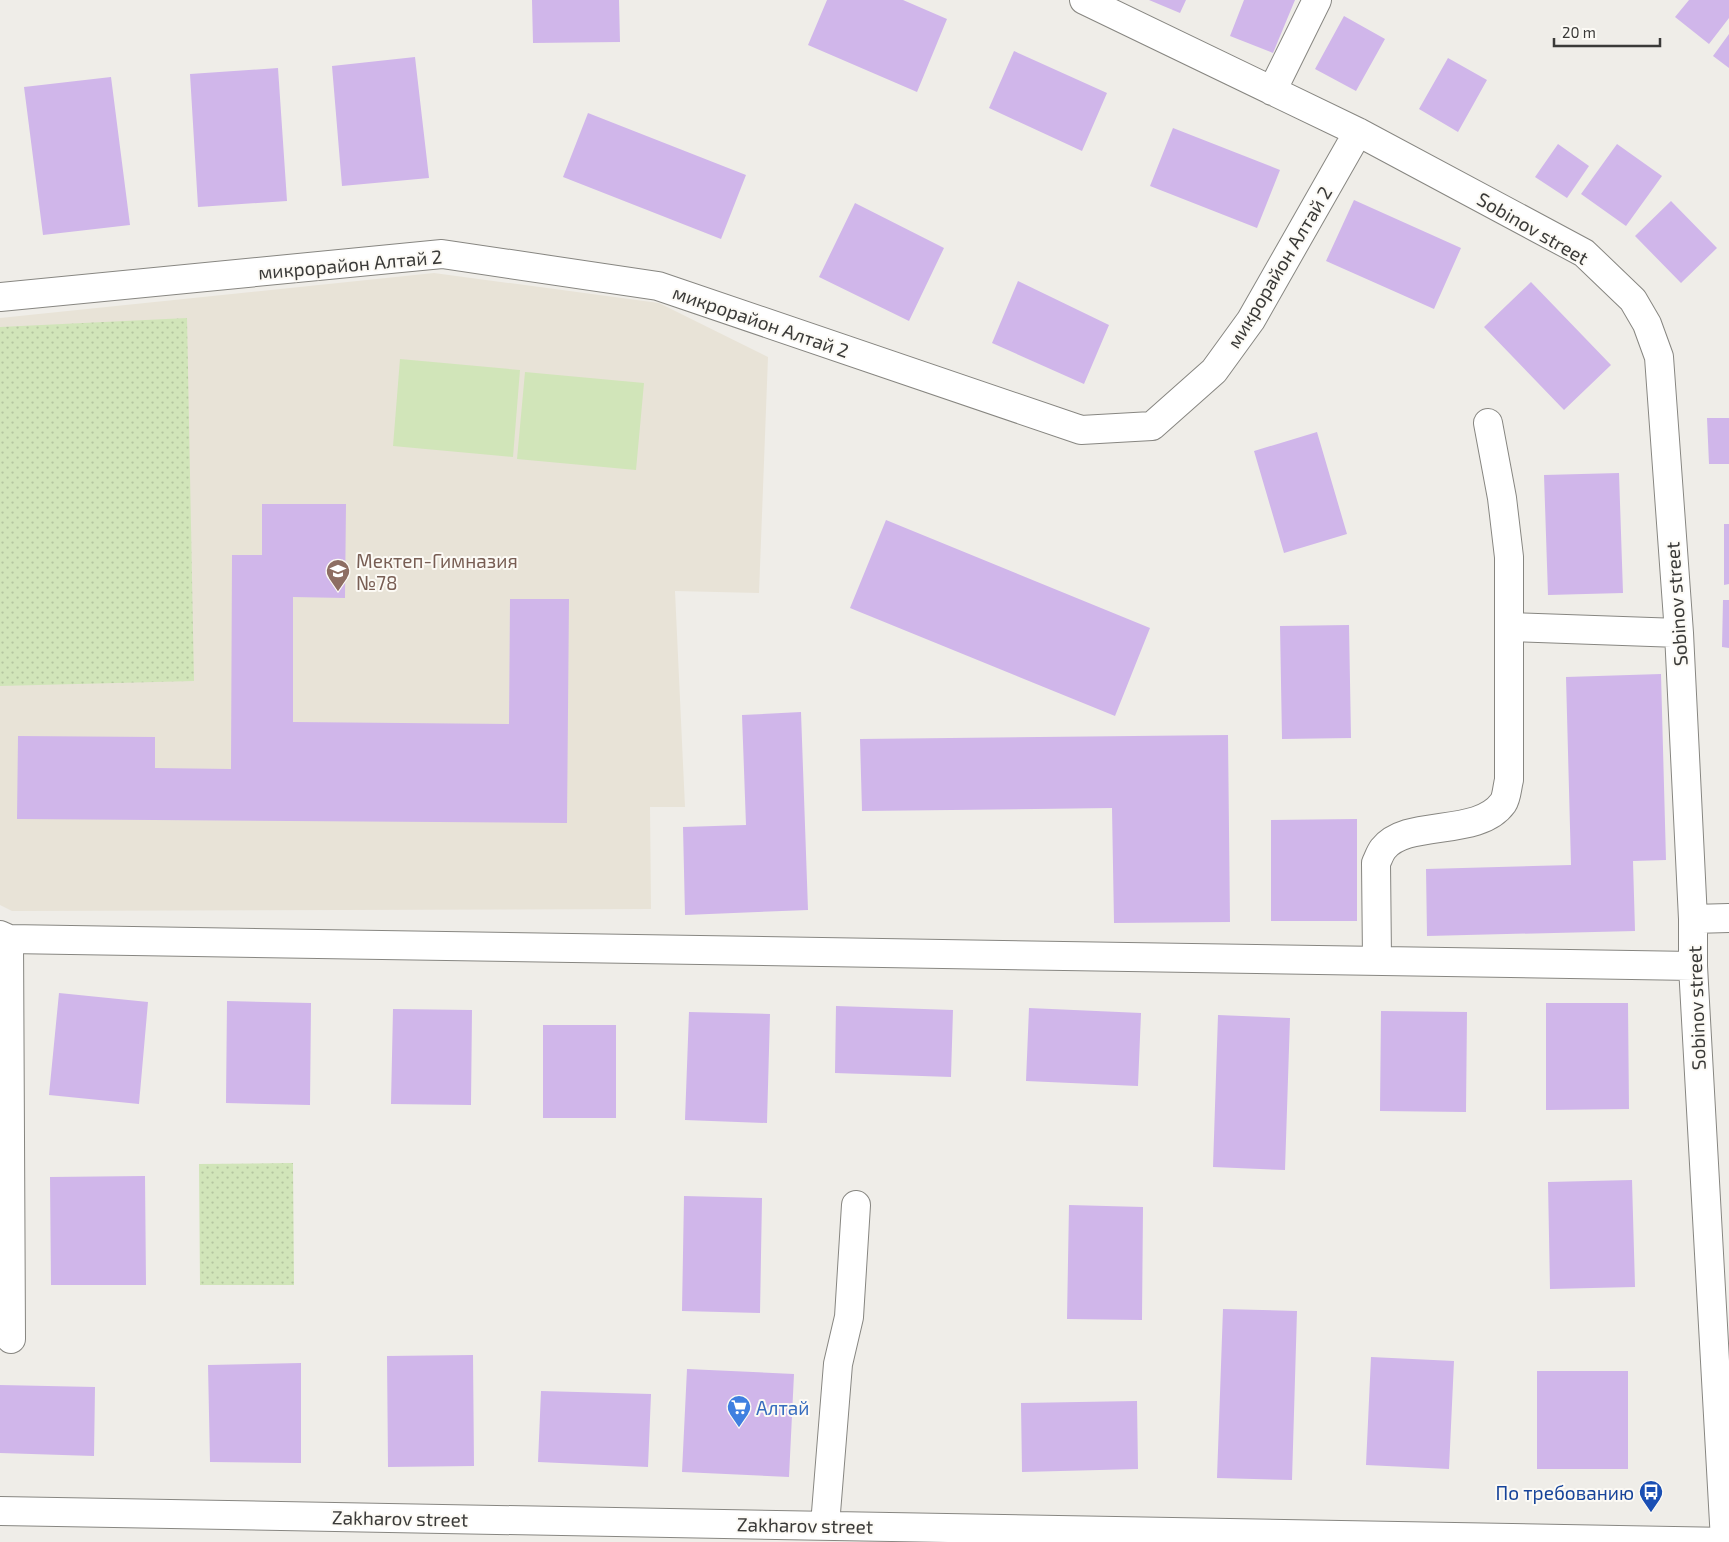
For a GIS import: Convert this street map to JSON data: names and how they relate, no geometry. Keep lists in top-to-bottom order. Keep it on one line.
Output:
{"streets":{"street":["Sobinov street","микрорайон Алтай 2","Zakharov street"]},"crossings":[["Sobinov street","микрорайон Алтай 2"],["Sobinov street","Zakharov street"]],"places":{"school or university":["Мектеп-Гимназия №78"],"supermarket":["Алтай"],"bus stop":["По требованию"]},"scale_bar":"20 m"}
